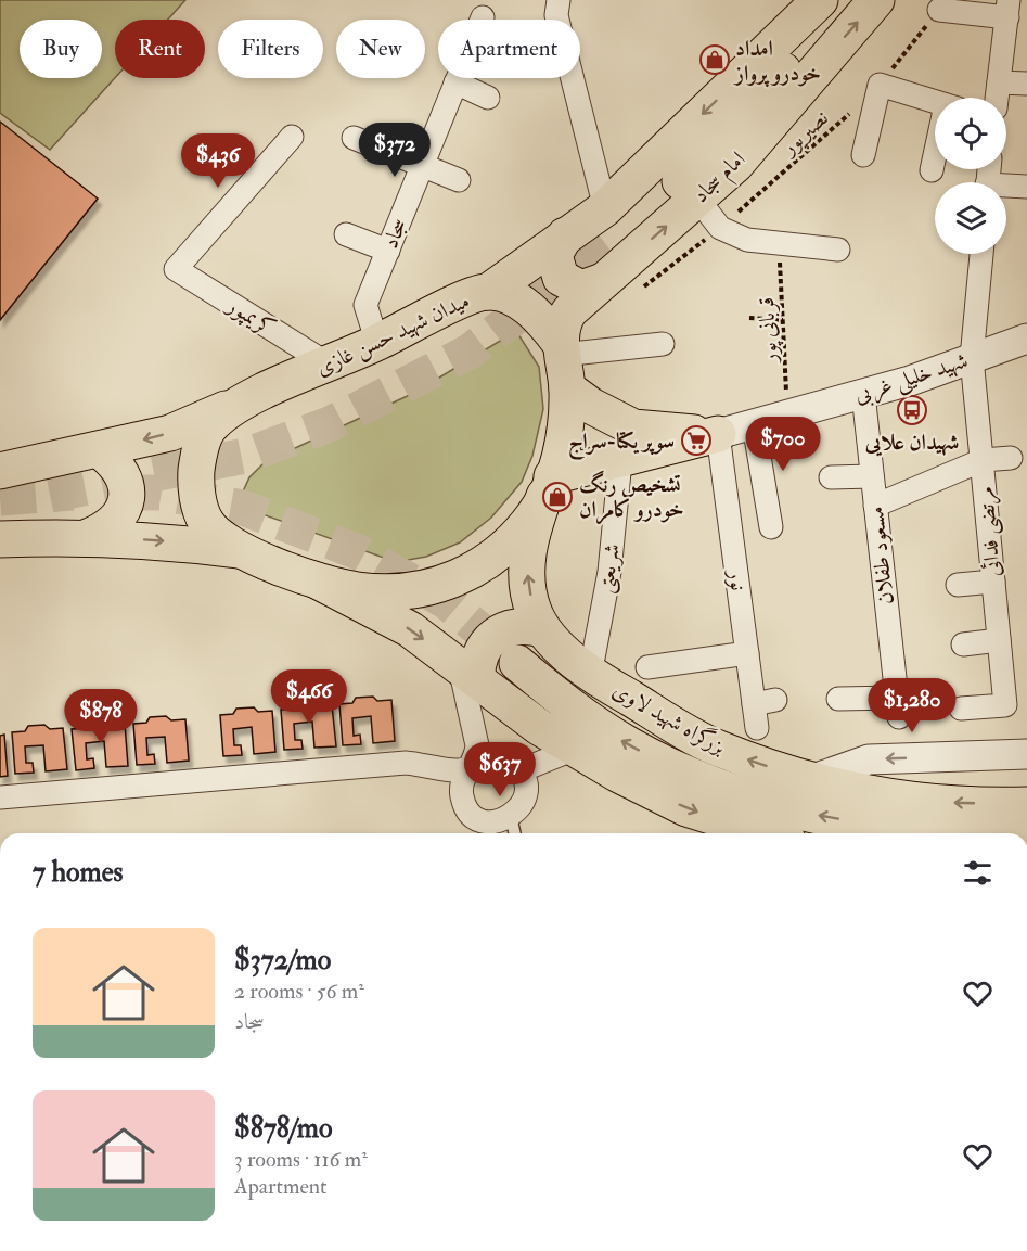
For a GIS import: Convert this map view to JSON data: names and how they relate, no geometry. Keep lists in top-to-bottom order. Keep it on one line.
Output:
{"streets":{"main road":["امام سجاد","میدان شهید حسن غازی","بزرگراه شهید لاوی"],"street":["سجاد","کریمپور","شهید خلیلی غربی","مرتضی فدائی","مسعود طفلان","شریعتی","نور"],"path":["نصیرپور","قربانی پور"]},"crossings":[["امام سجاد","میدان شهید حسن غازی"],["سجاد","میدان شهید حسن غازی"],["کریمپور","میدان شهید حسن غازی"],["قربانی پور","شهید خلیلی غربی"],["میدان شهید حسن غازی","بزرگراه شهید لاوی"],["شهید خلیلی غربی","مرتضی فدائی"],["شهید خلیلی غربی","مسعود طفلان"],["شهید خلیلی غربی","نور"],["شریعتی","بزرگراه شهید لاوی"]],"places":{"shop":["امداد خودرو پرواز","تشخیص رنگ خودرو کامران"],"bus stop":["شهیدان علایی"],"supermarket":["سوپر یکتا-سراج"]},"page":{"chip":["Buy","Rent","Filters","New","Apartment"],"price":["$372","$436","$700","$466","$1,280","$878","$637"],"heading":"7 homes","list":[{"name":"$372/mo","note":"2 rooms · 56 m² · سجاد"},{"name":"$878/mo","note":"3 rooms · 116 m² · Apartment"}]}}
